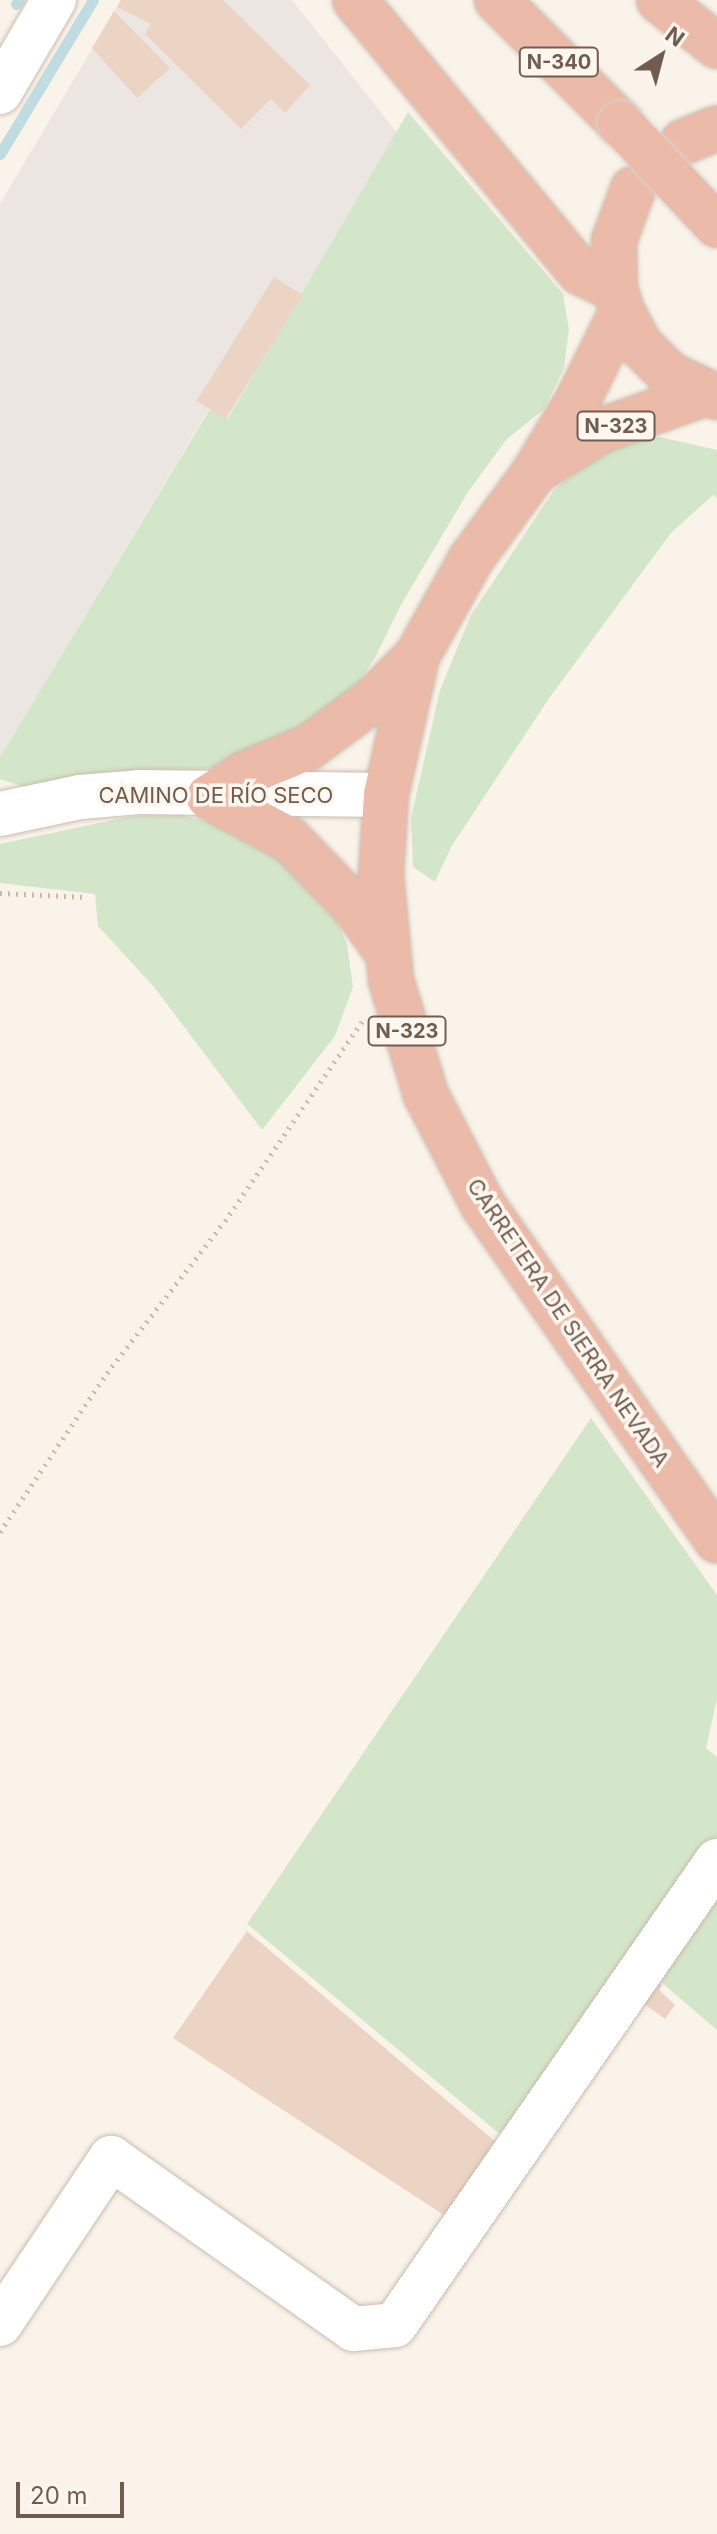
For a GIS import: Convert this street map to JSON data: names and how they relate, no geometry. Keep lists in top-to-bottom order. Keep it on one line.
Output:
{"streets":{"highway":["N-340","N-323","CARRETERA DE SIERRA NEVADA"],"street":["CAMINO DE RÍO SECO"]},"crossings":[["CAMINO DE RÍO SECO","CARRETERA DE SIERRA NEVADA"]],"scale_bar":"20 m","north":"top right"}
